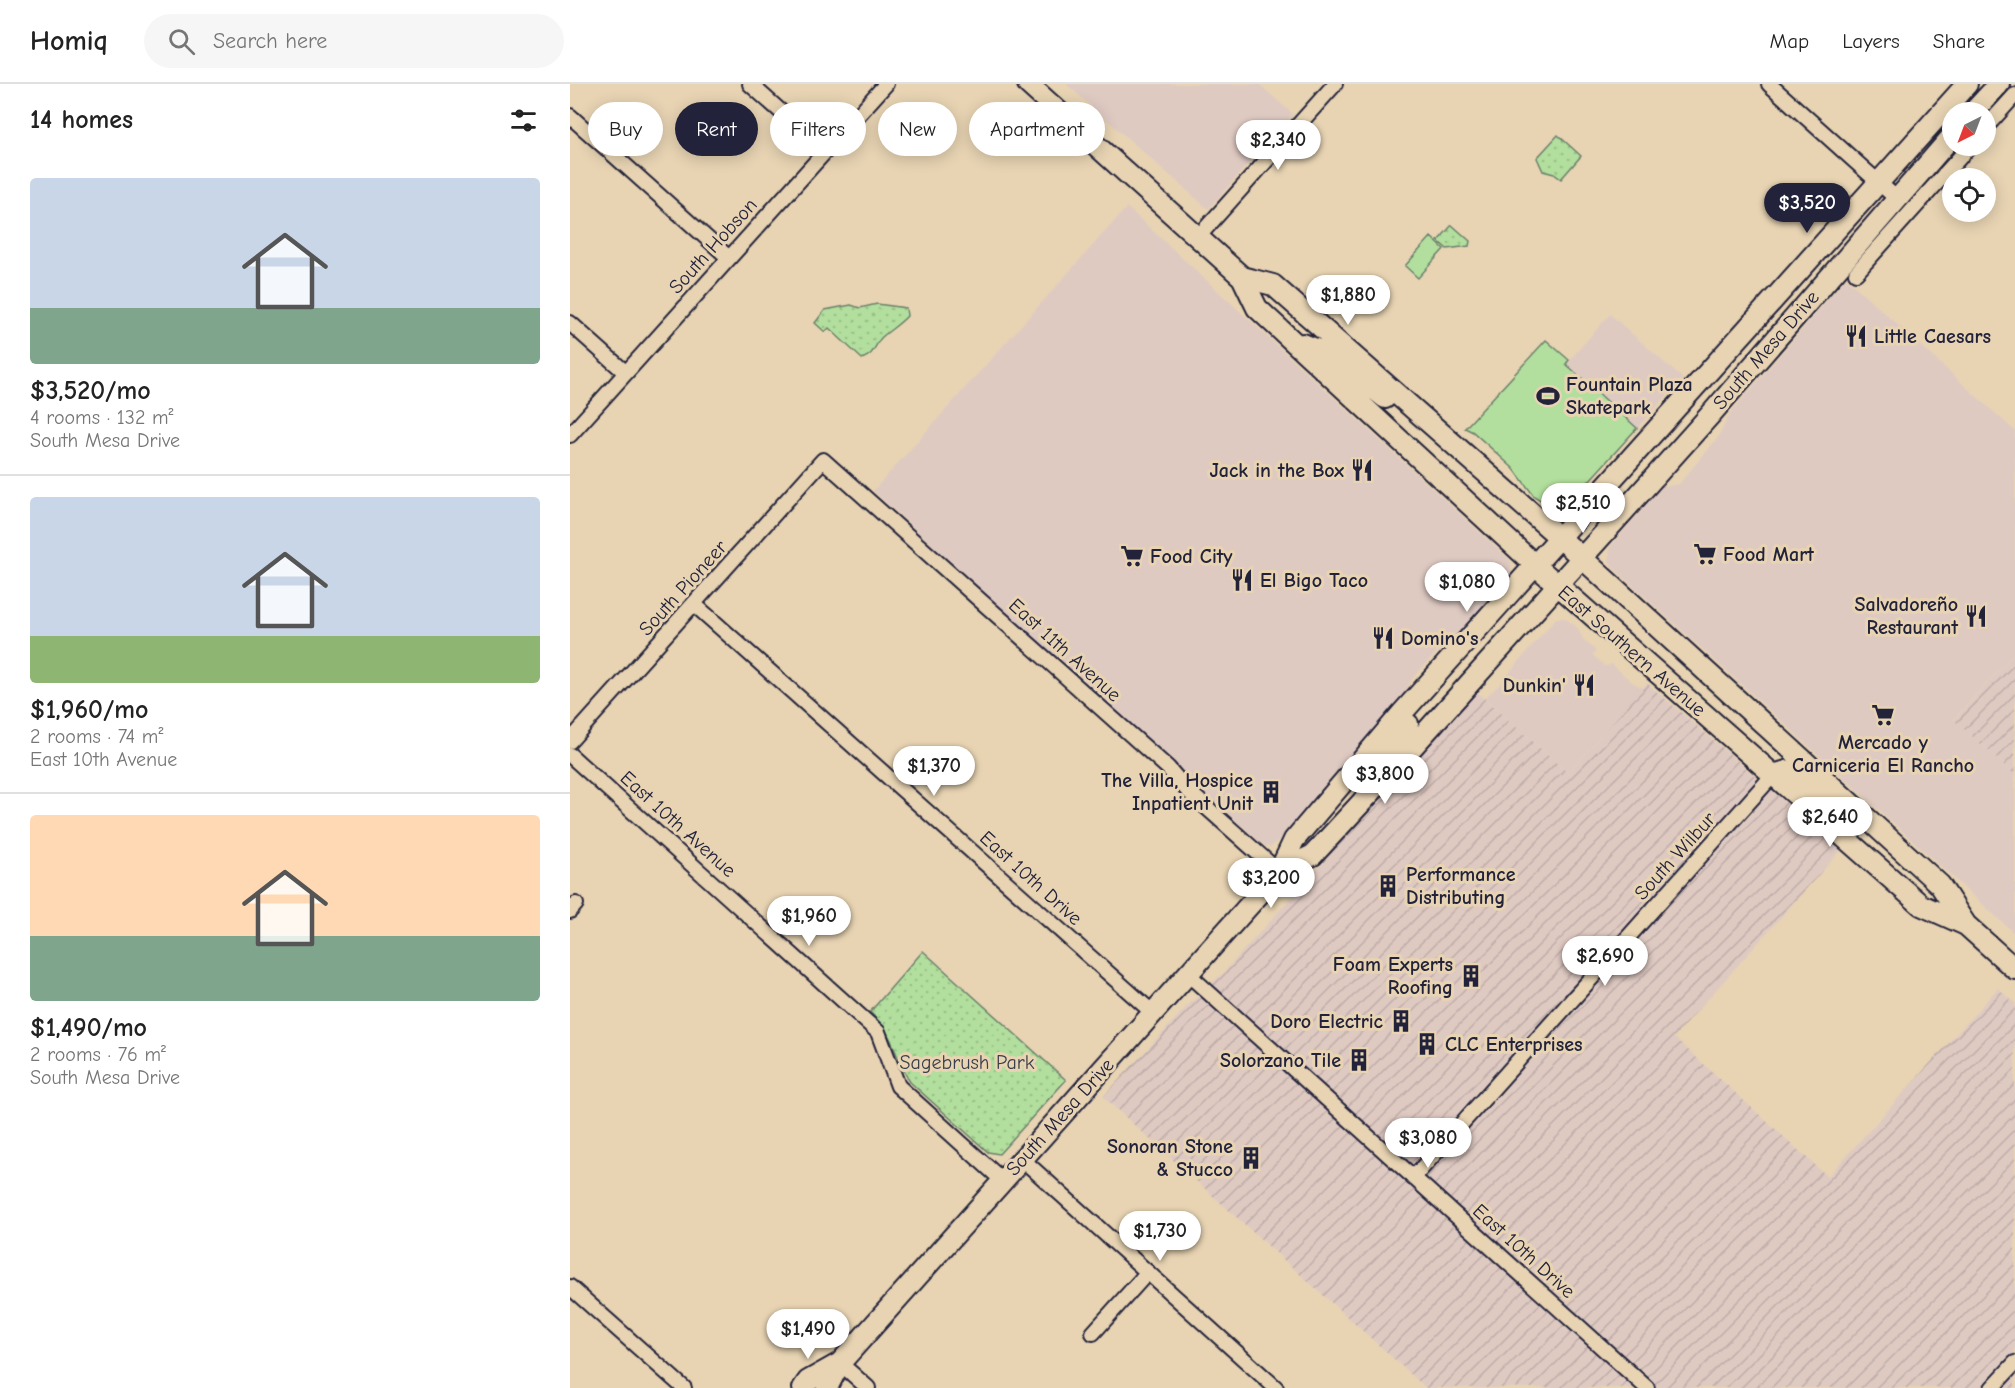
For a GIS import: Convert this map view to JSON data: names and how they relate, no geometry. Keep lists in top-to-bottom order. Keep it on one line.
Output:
{"streets":{"main road":["South Mesa Drive","East Southern Avenue"],"street":["South Hobson","South Pioneer","East 11th Avenue","East 10th Avenue","South Wilbur","East 10th Drive"]},"crossings":[["South Mesa Drive","East 11th Avenue"],["South Mesa Drive","East Southern Avenue"],["South Mesa Drive","East 10th Avenue"],["South Mesa Drive","East 10th Drive"],["South Pioneer","East 11th Avenue"],["South Pioneer","East 10th Drive"],["East Southern Avenue","South Wilbur"],["South Wilbur","East 10th Drive"]],"parks":["Sagebrush Park"],"places":{"restaurant":["Little Caesars","Jack in the Box","El Bigo Taco","Salvadoreño Restaurant","Domino's","Dunkin'"],"sports":["Fountain Plaza Skatepark"],"supermarket":["Food Mart","Food City","Mercado y Carniceria El Rancho"],"building":["The Villa, Hospice Inpatient Unit","Performance Distributing","Foam Experts Roofing","Doro Electric","CLC Enterprises","Solorzano Tile","Sonoran Stone & Stucco"]},"north":"bottom left","page":{"header":"Homiq","search":"Search here","nav":["Map","Layers","Share"],"heading":"14 homes","chip":["Buy","Rent","Filters","New","Apartment"],"price":["$2,340","$3,520","$1,880","$2,510","$1,080","$1,370","$3,800","$2,640","$3,200","$1,960","$2,690","$3,080","$1,730","$1,490"],"list":[{"name":"$3,520/mo","note":"4 rooms · 132 m² · South Mesa Drive"},{"name":"$1,960/mo","note":"2 rooms · 74 m² · East 10th Avenue"},{"name":"$1,490/mo","note":"2 rooms · 76 m² · South Mesa Drive"}]}}
